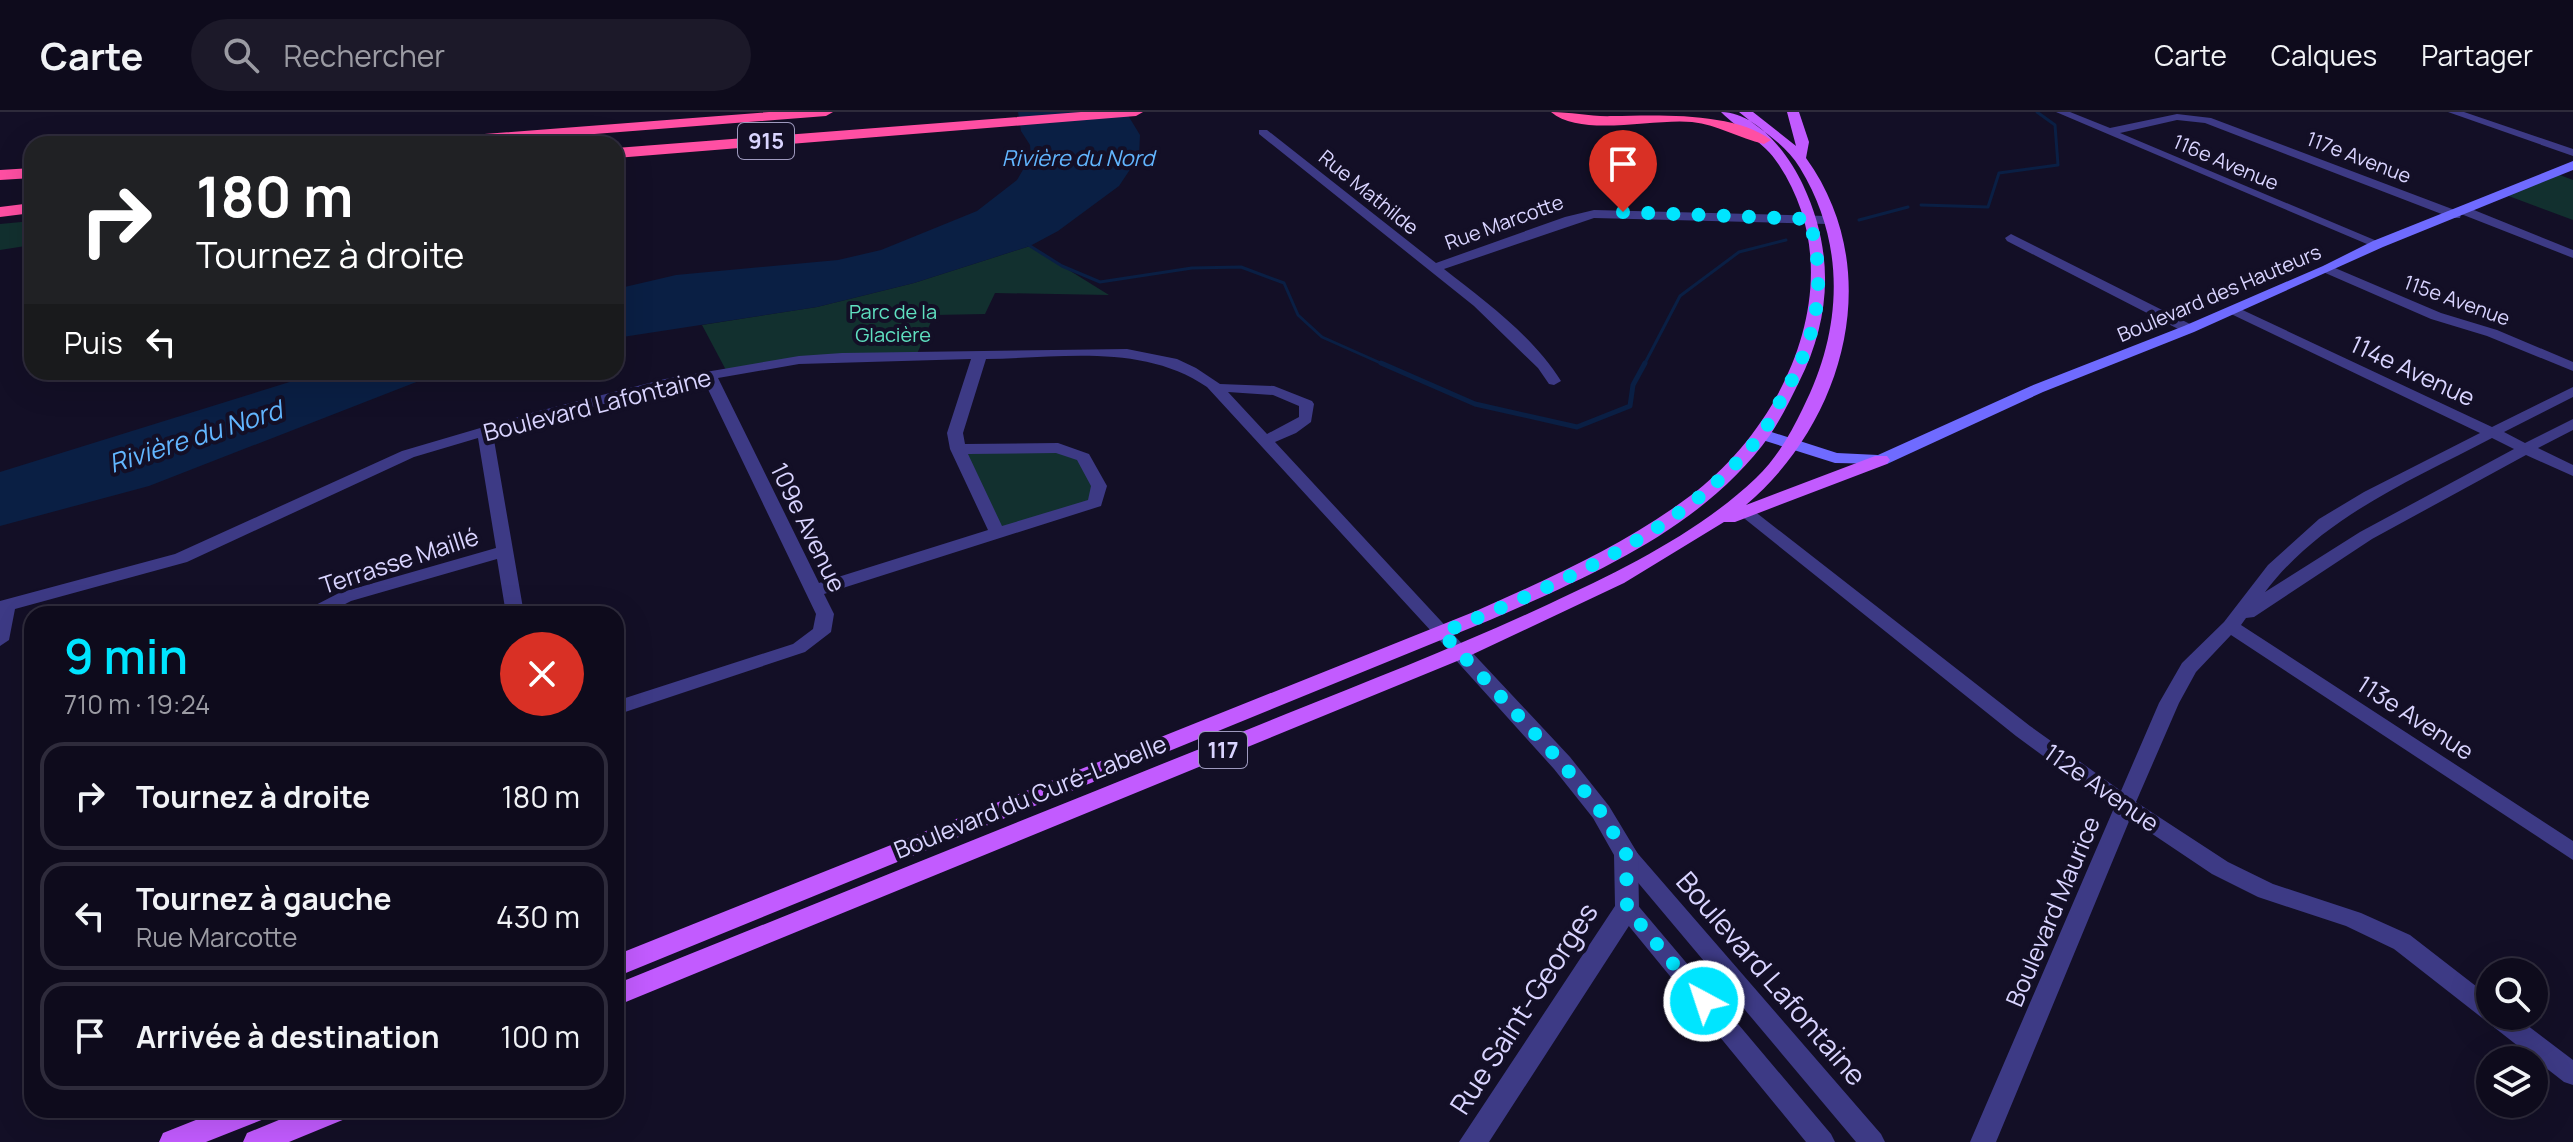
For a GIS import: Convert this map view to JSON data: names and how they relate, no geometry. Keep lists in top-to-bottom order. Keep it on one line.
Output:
{"streets":{"highway":["915"],"main road":["Boulevard des Hauteurs","117","Boulevard du Curé-Labelle"],"street":["117e Avenue","116e Avenue","Rue Mathilde","Rue Marcotte","115e Avenue","114e Avenue","Boulevard Lafontaine","109e Avenue","Terrasse Maillé","113e Avenue","112e Avenue","Boulevard Maurice","Rue Saint-Georges"]},"crossings":[["117e Avenue","116e Avenue"],["117e Avenue","Boulevard des Hauteurs"],["116e Avenue","Boulevard des Hauteurs"],["Rue Mathilde","Rue Marcotte"],["Rue Marcotte","Boulevard du Curé-Labelle"],["Boulevard des Hauteurs","115e Avenue"],["Boulevard des Hauteurs","114e Avenue"],["114e Avenue","Boulevard Maurice"],["Boulevard Lafontaine","109e Avenue"],["Boulevard Lafontaine","Boulevard du Curé-Labelle"],["Boulevard Lafontaine","Rue Saint-Georges"],["113e Avenue","Boulevard Maurice"],["112e Avenue","Boulevard Maurice"]],"water":["Rivière du Nord"],"parks":["Parc de la Glacière"],"page":{"header":"Carte","search":"Rechercher","nav":["Carte","Calques","Partager"],"turn":["180 m","Tournez à droite"],"then":"Puis","heading":["9 min","710 m · 19:24"],"list":[{"name":"Tournez à droite","value":"180 m"},{"name":"Tournez à gauche","note":"Rue Marcotte","value":"430 m"},{"name":"Arrivée à destination","value":"100 m"}]}}
